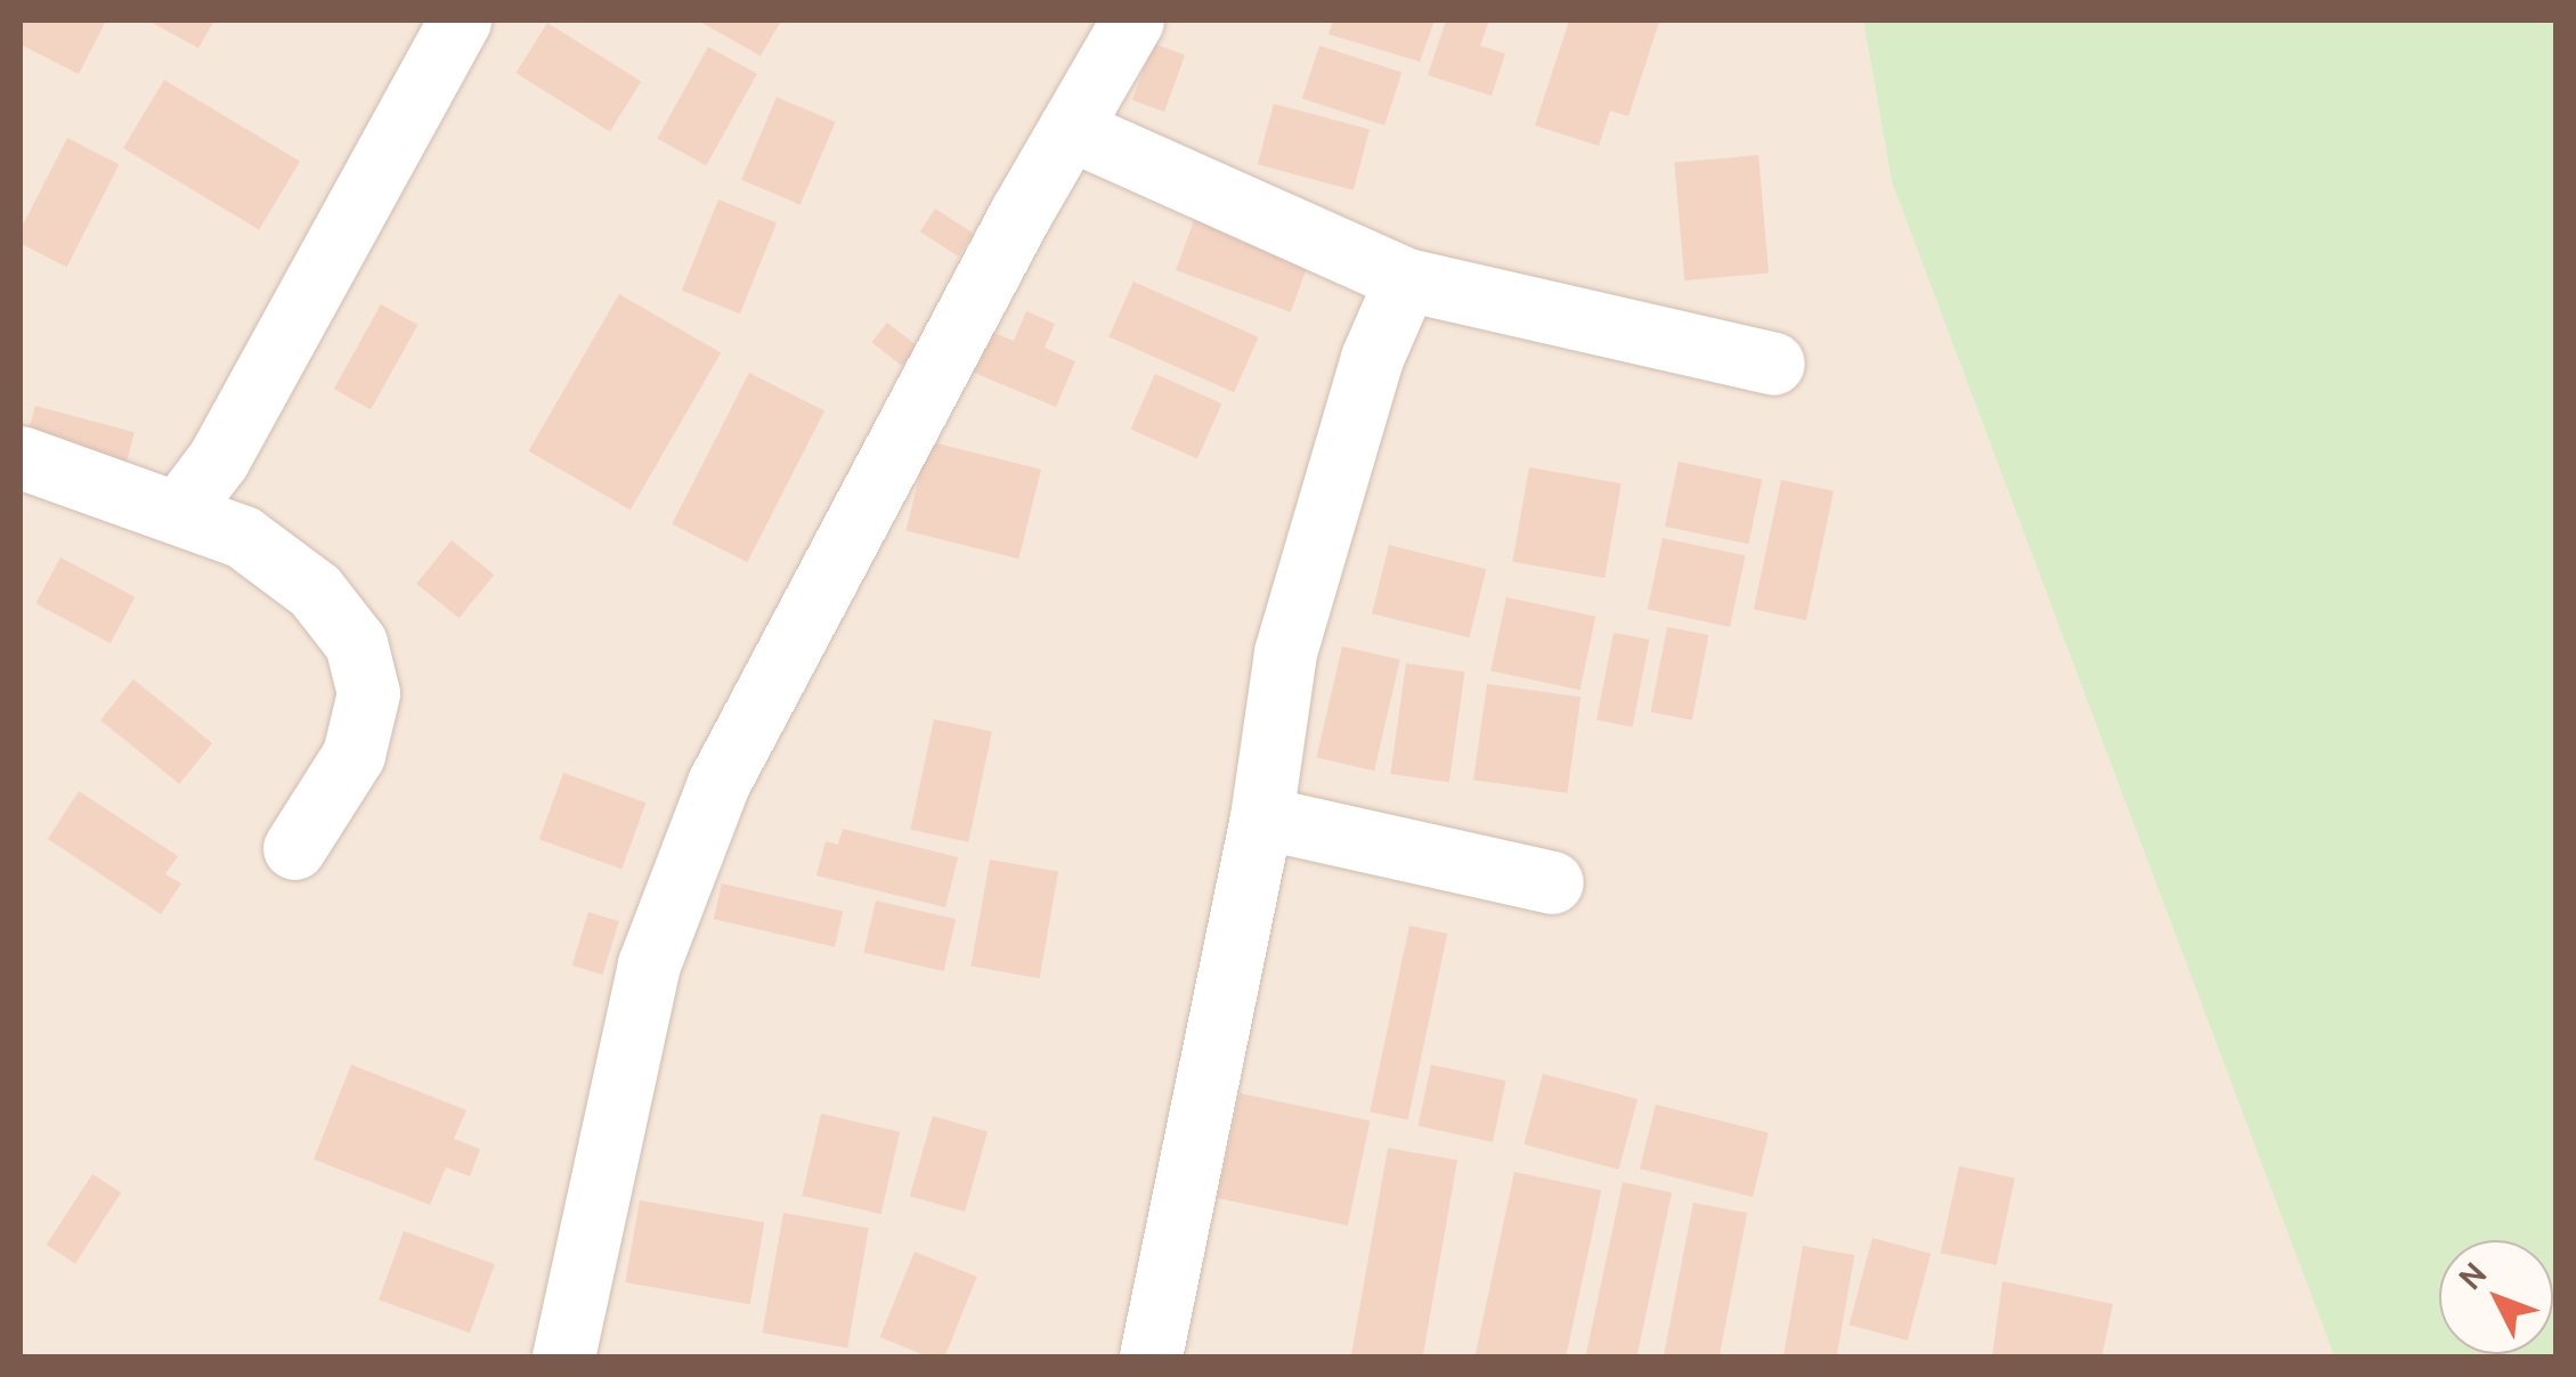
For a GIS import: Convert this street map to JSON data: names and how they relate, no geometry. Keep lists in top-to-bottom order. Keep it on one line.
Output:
{"north":"top left"}
